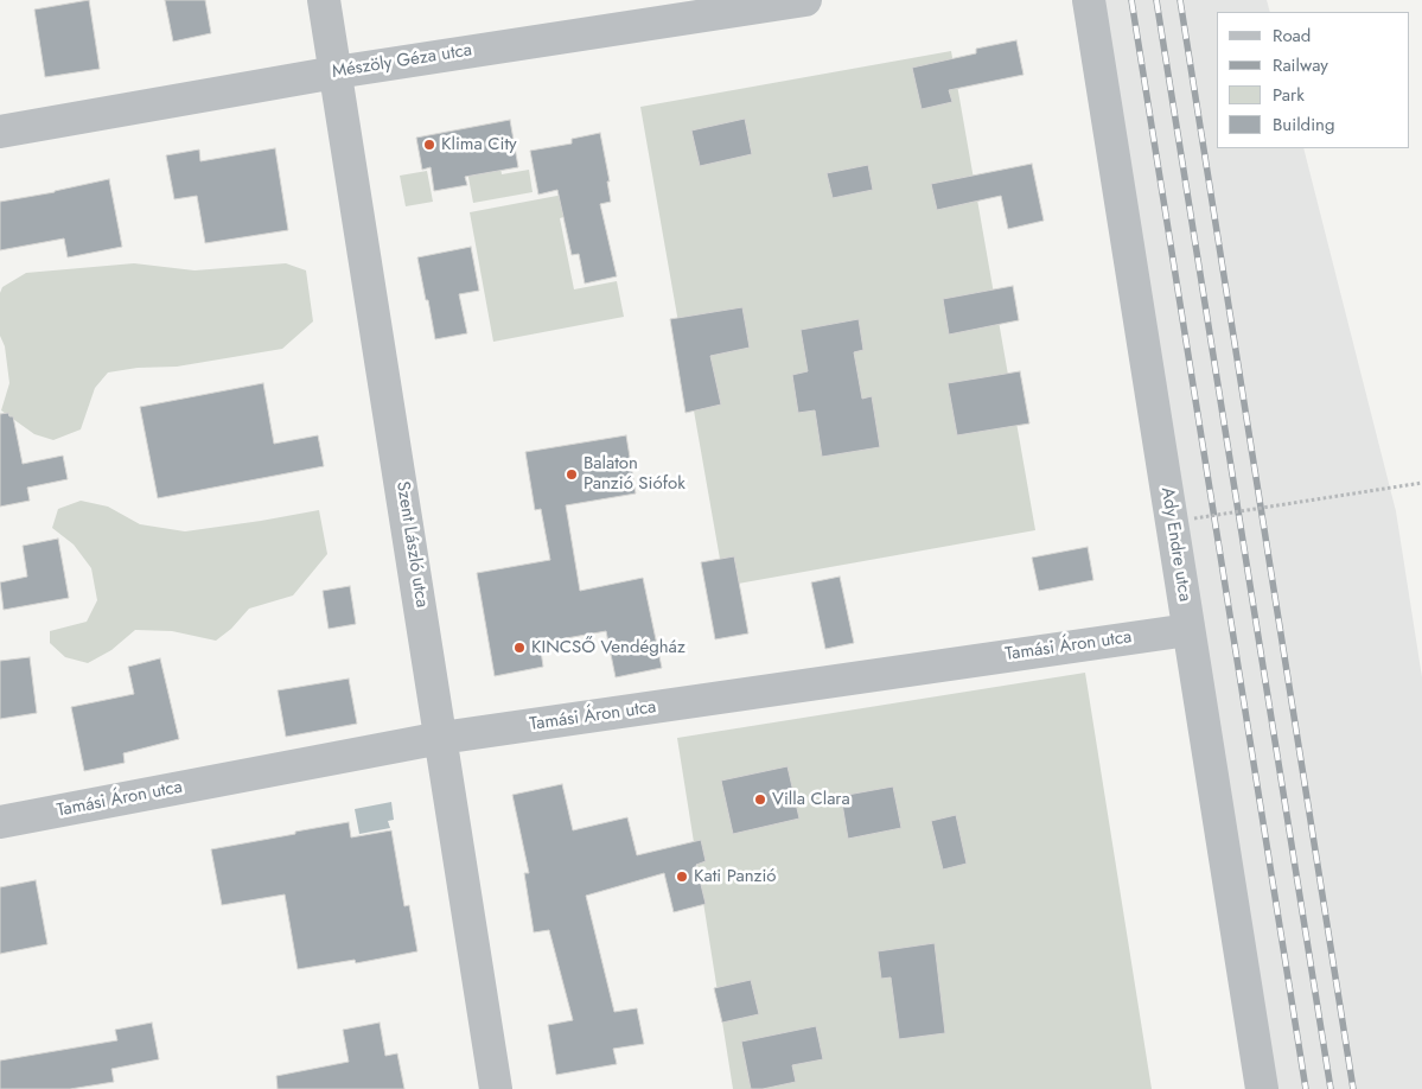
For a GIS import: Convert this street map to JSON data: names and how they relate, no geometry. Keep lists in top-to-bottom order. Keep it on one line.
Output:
{"streets":{"street":["Mészöly Géza utca","Szent László utca","Ady Endre utca","Tamási Áron utca"]},"crossings":[["Mészöly Géza utca","Szent László utca"],["Szent László utca","Tamási Áron utca"],["Ady Endre utca","Tamási Áron utca"]],"places":["Klima City","Balaton Panzió Siófok","KINCSŐ Vendégház","Villa Clara","Kati Panzió"],"legend":["Road","Railway","Park","Building"]}
